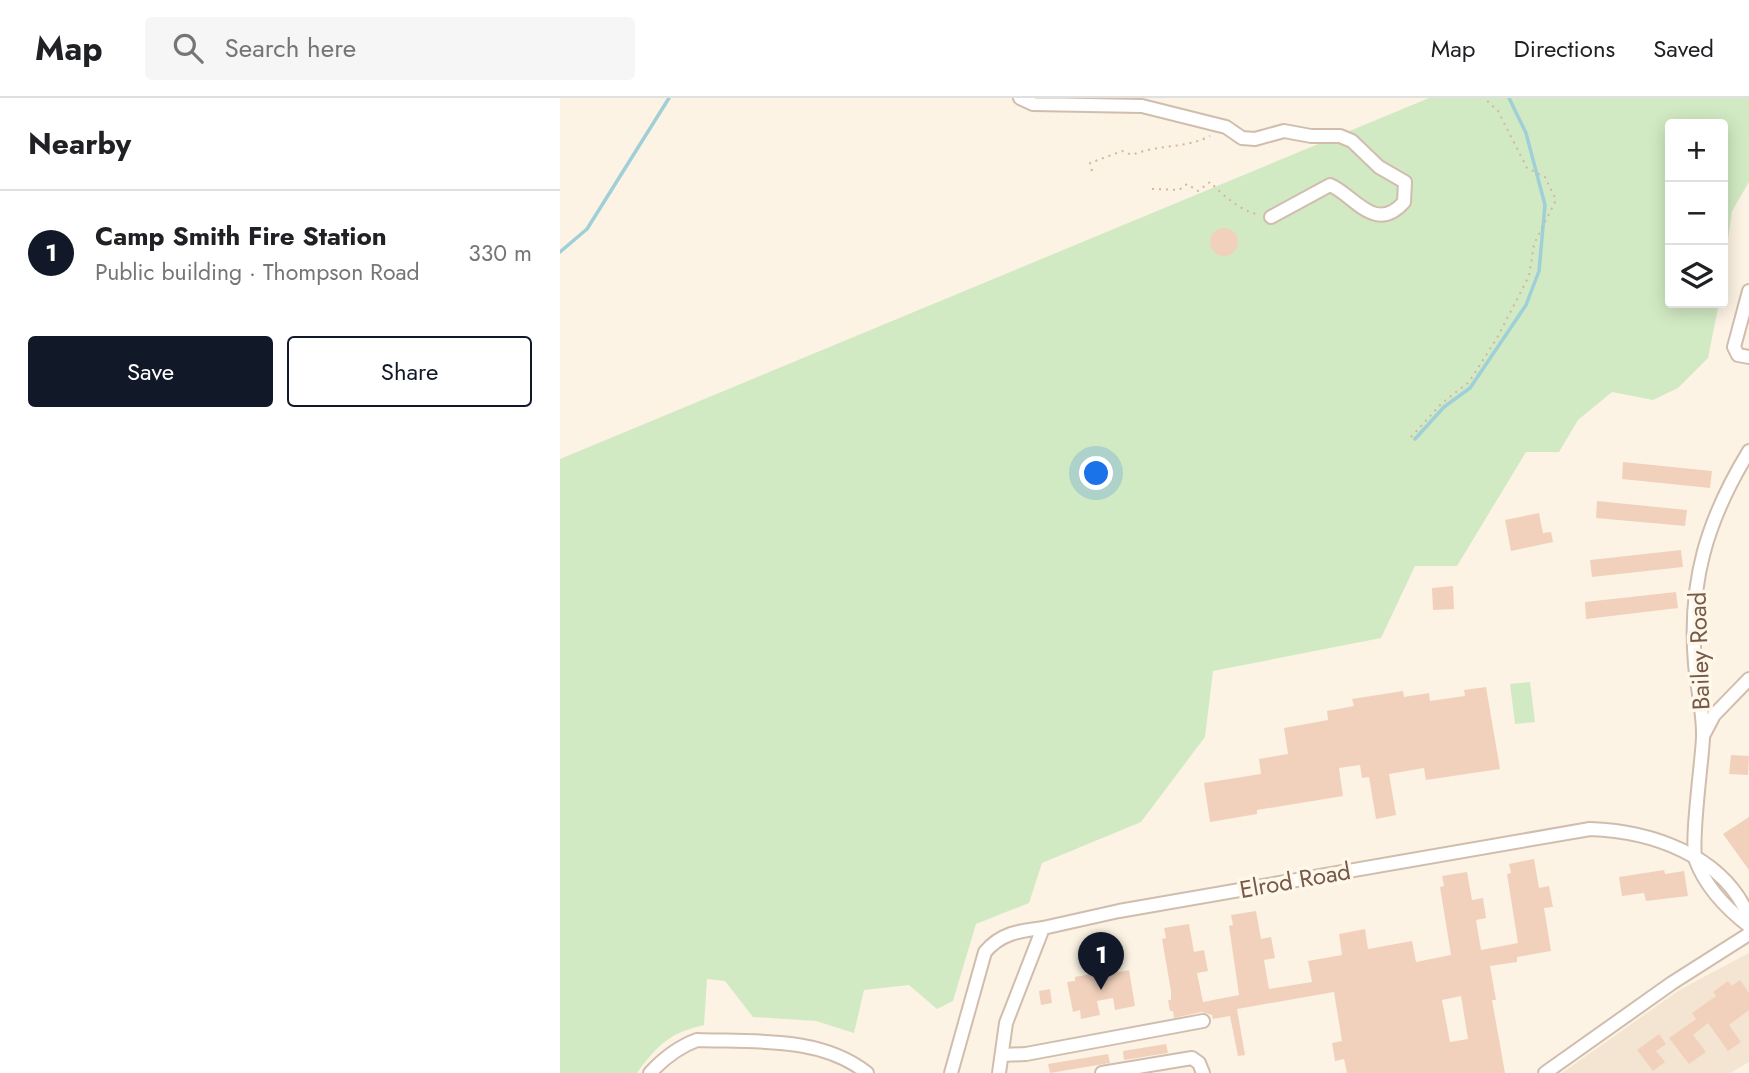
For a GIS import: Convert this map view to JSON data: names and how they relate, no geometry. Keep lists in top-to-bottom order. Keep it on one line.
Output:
{"streets":{"street":["Bailey Road","Elrod Road"]},"crossings":[["Bailey Road","Elrod Road"]],"page":{"header":"Map","search":"Search here","nav":["Map","Directions","Saved"],"heading":"Nearby","map_buttons":["+","−"],"list":[{"mark":"1","name":"Camp Smith Fire Station","note":"Public building · Thompson Road","value":"330 m"}],"buttons":["Save","Share"],"pins":"1"}}
